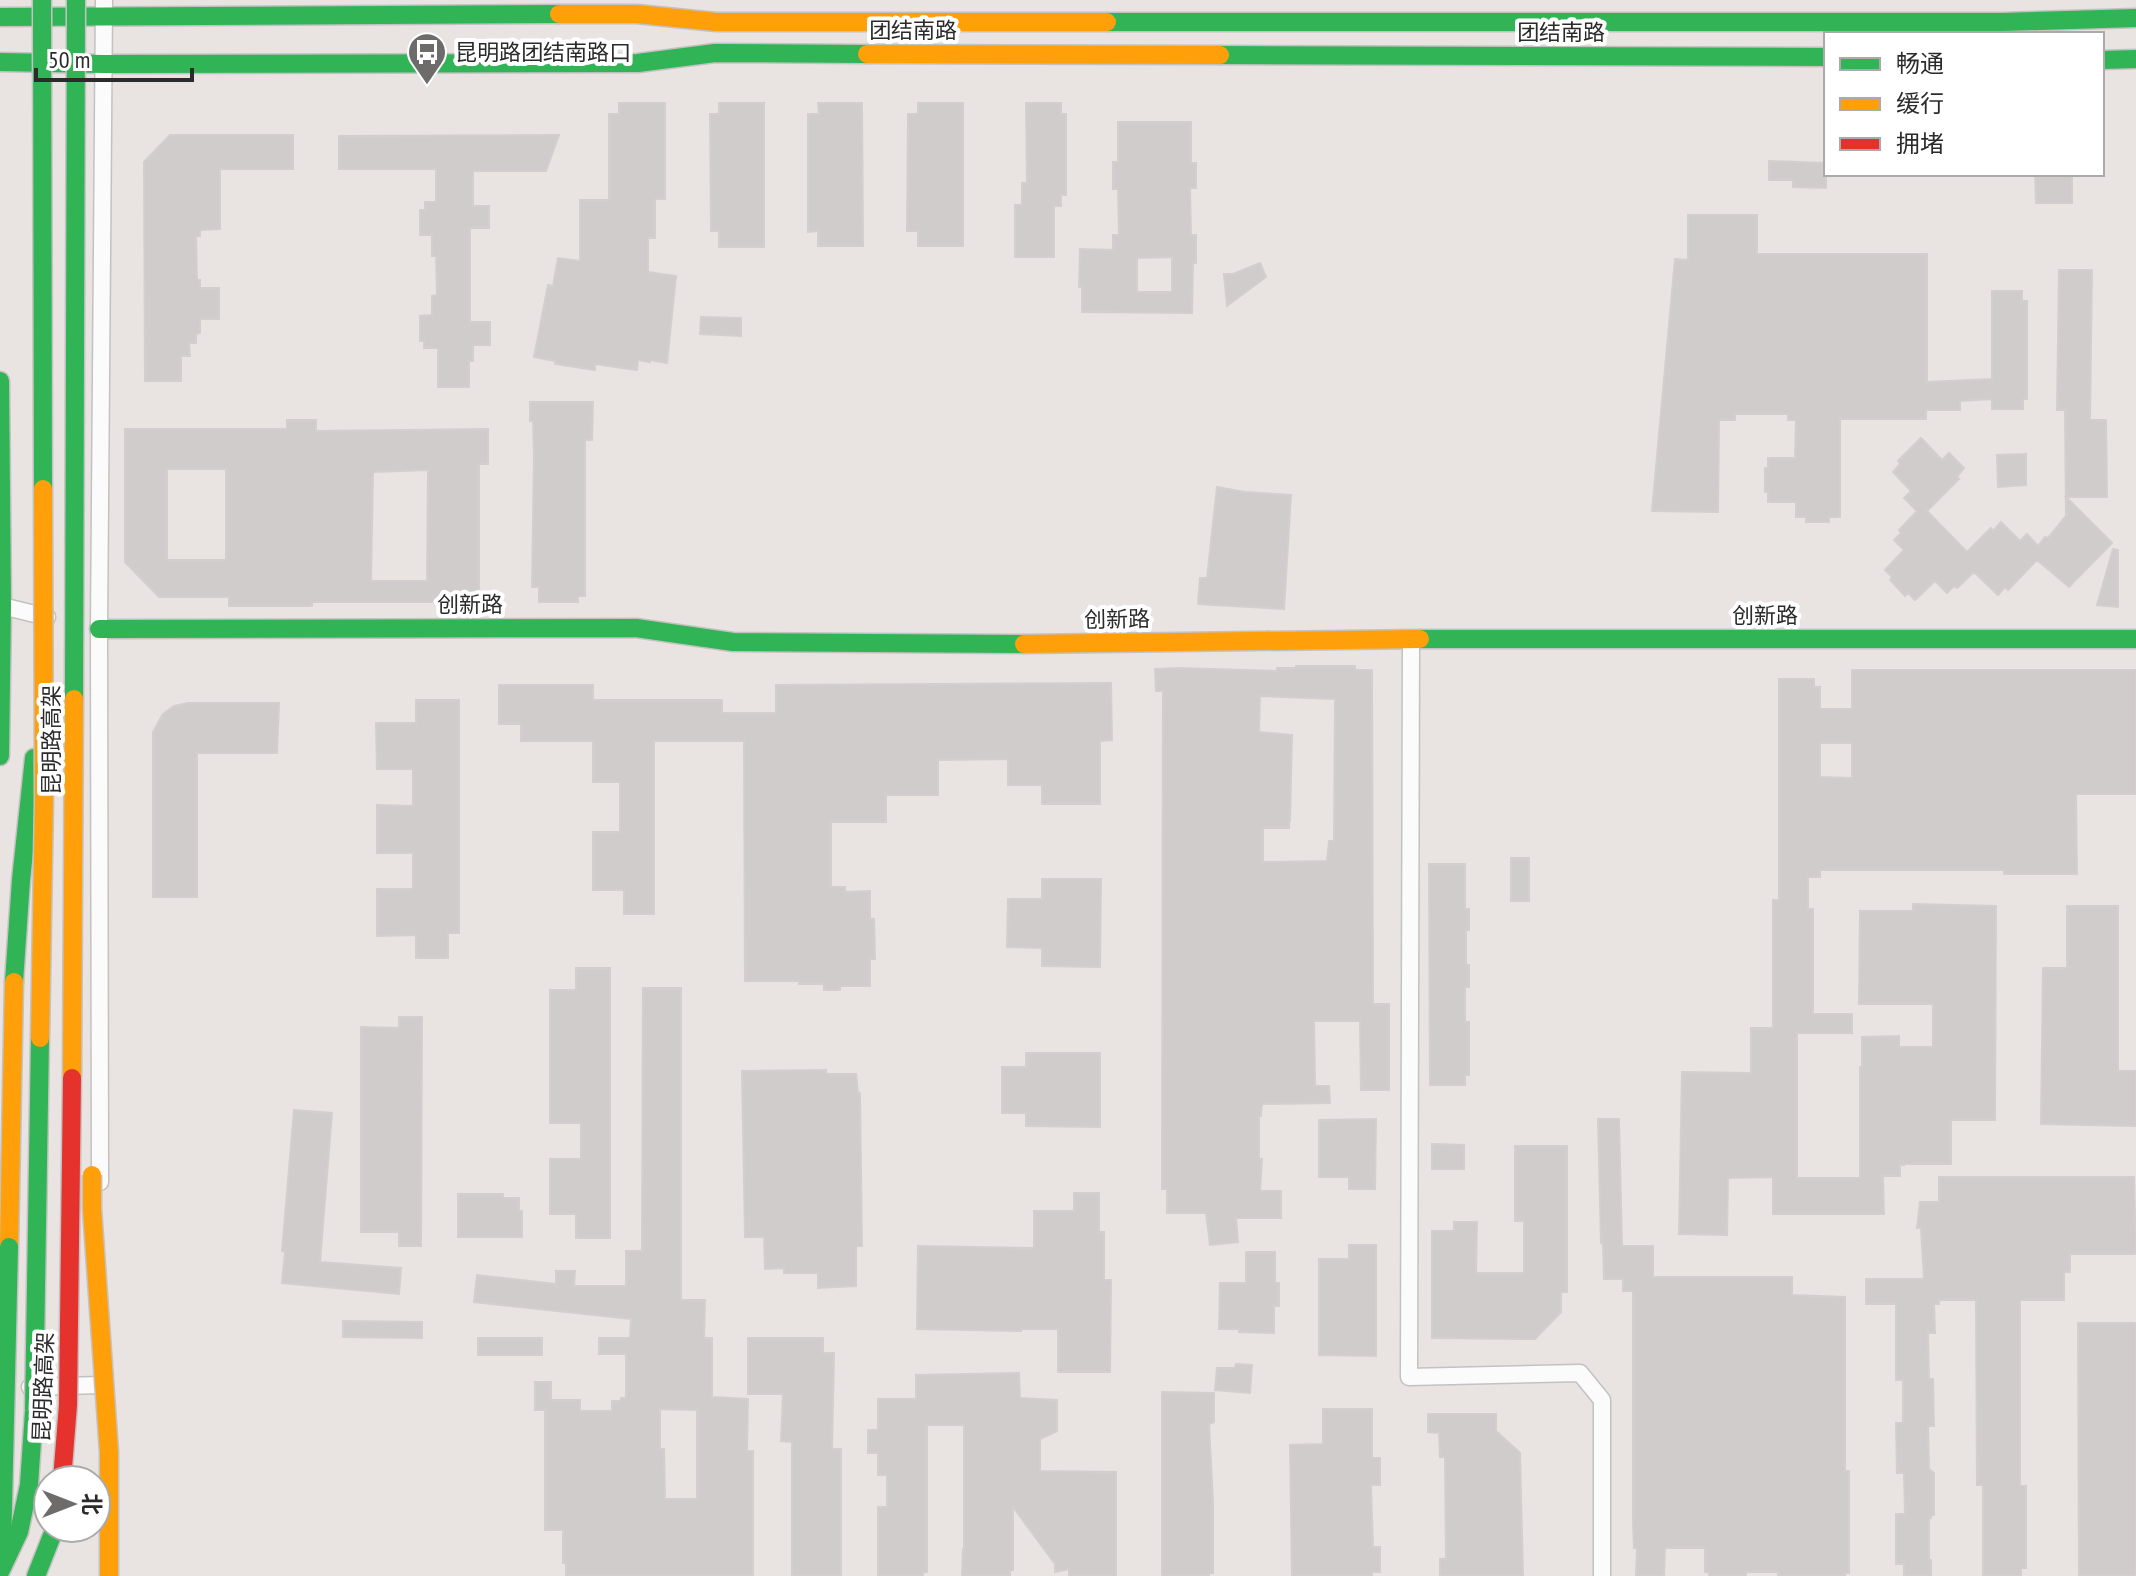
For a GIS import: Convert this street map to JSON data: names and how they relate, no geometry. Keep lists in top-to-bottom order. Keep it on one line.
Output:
{"streets":{"main road":["团结南路","创新路","昆明路高架"]},"places":{"bus stop":["昆明路团结南路口"]},"legend":["畅通","缓行","拥堵"],"scale_bar":"50 m","north":"right"}
